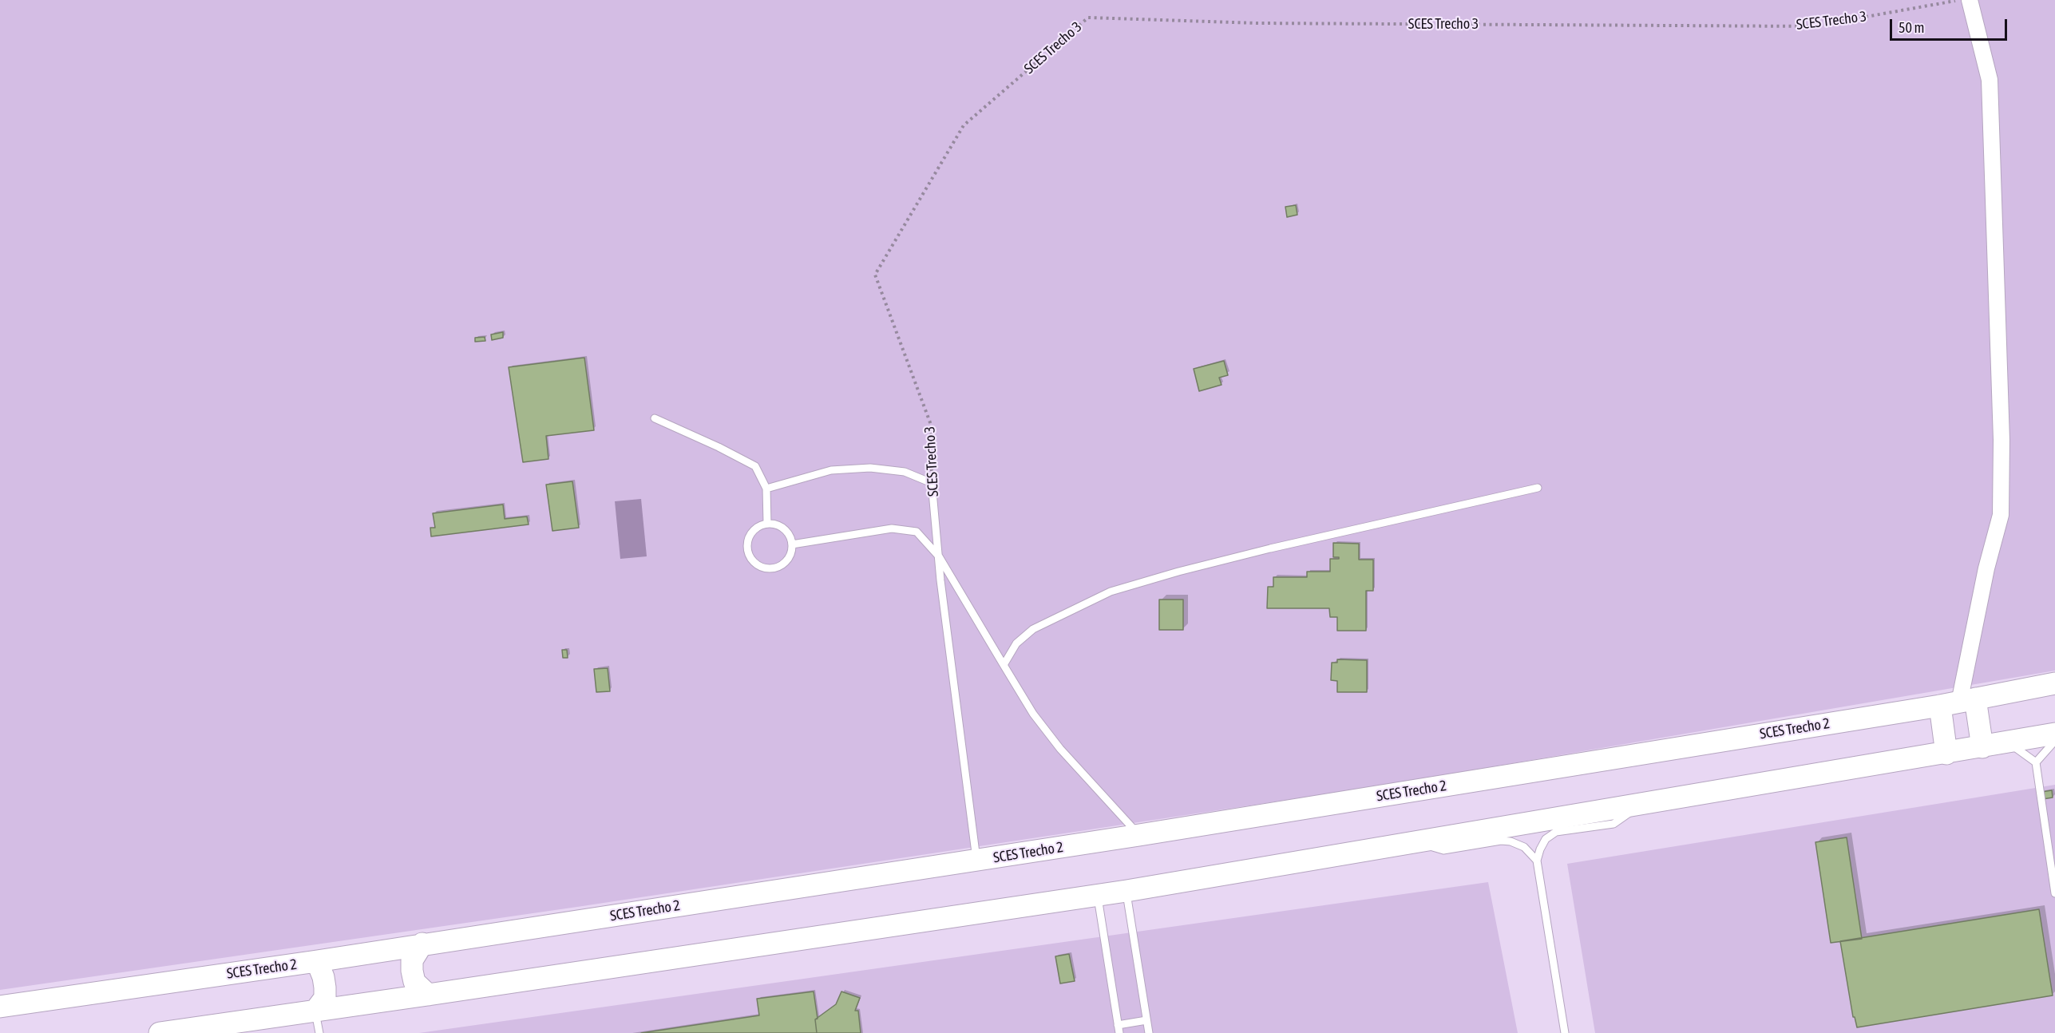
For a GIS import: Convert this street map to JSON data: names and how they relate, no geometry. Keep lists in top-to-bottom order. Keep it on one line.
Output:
{"streets":{"main road":["SCES Trecho 2"],"lane":["SCES Trecho 3"]},"crossings":[["SCES Trecho 3","SCES Trecho 2"]],"scale_bar":"50 m"}
